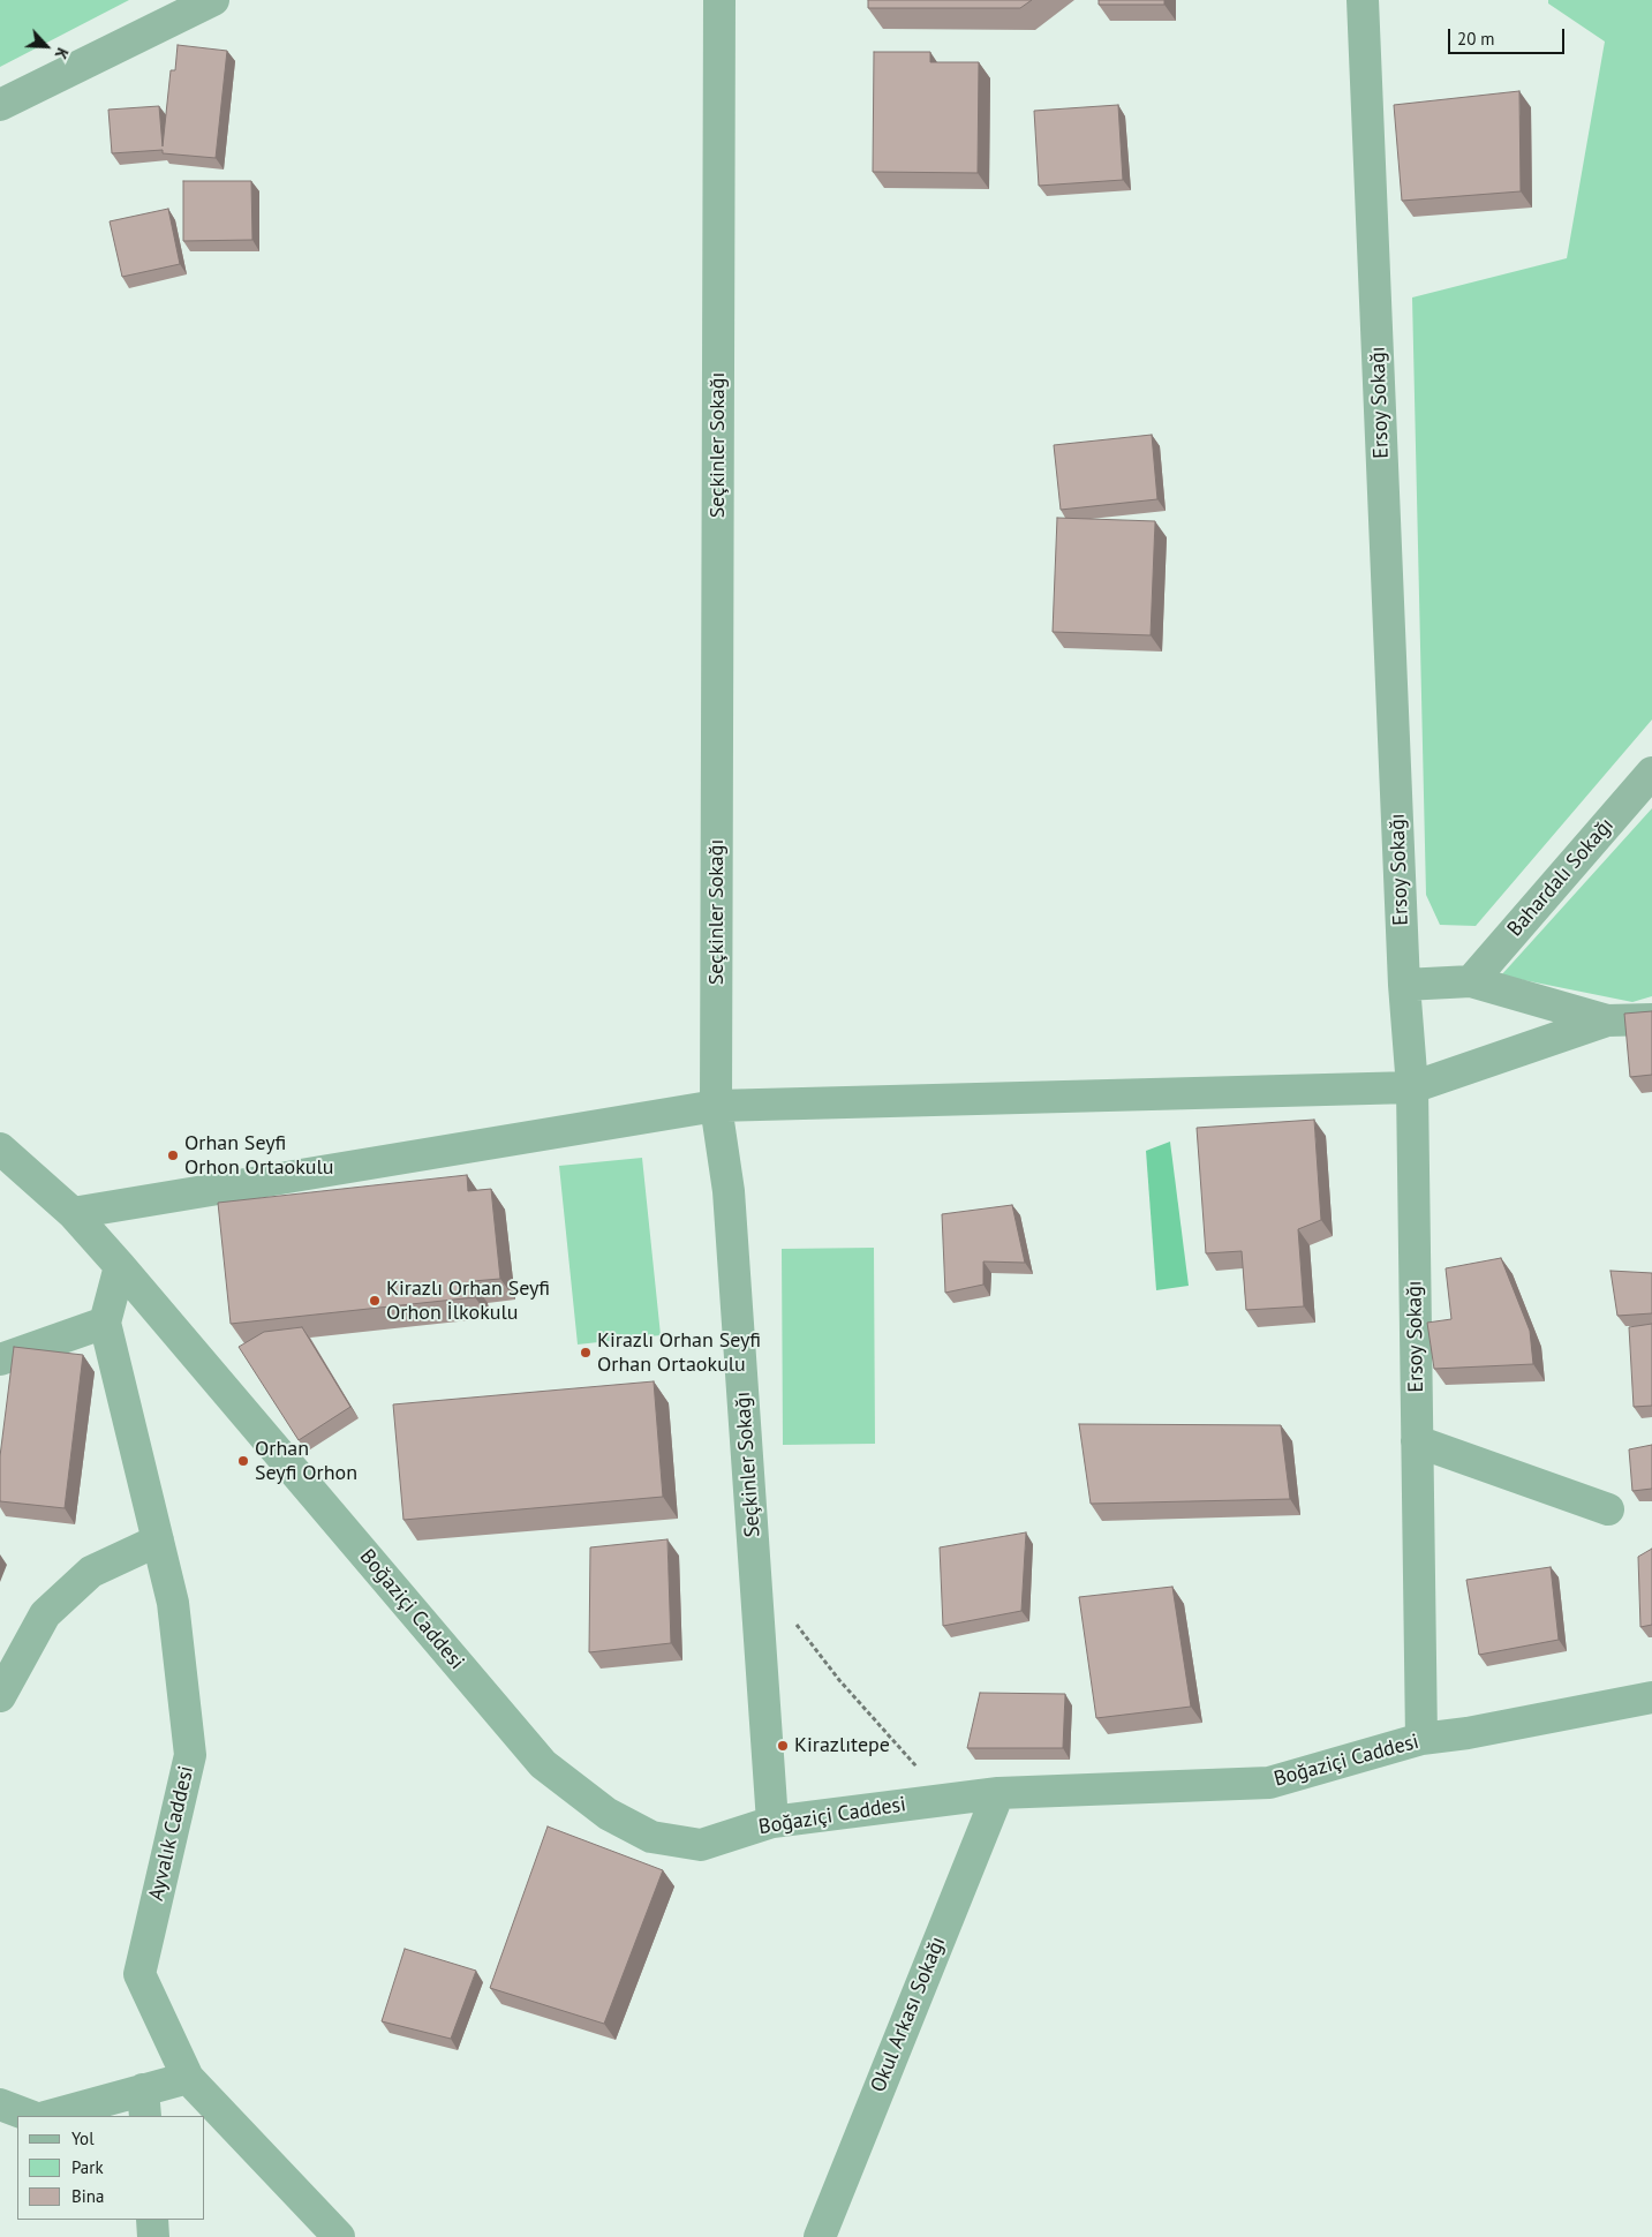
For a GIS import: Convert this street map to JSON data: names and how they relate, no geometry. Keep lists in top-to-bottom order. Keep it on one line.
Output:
{"streets":{"street":["Ersoy Sokağı","Seçkinler Sokağı","Bahardalı Sokağı","Boğaziçi Caddesi","Ayvalık Caddesi","Okul Arkası Sokağı"]},"crossings":[["Ersoy Sokağı","Boğaziçi Caddesi"],["Seçkinler Sokağı","Boğaziçi Caddesi"],["Boğaziçi Caddesi","Ayvalık Caddesi"],["Boğaziçi Caddesi","Okul Arkası Sokağı"]],"places":["Orhan Seyfi Orhon Ortaokulu","Kirazlı Orhan Seyfi Orhon İlkokulu","Kirazlı Orhan Seyfi Orhan Ortaokulu","Orhan Seyfi Orhon","Kirazlıtepe"],"legend":["Yol","Park","Bina"],"scale_bar":"20 m","north":"bottom right"}
